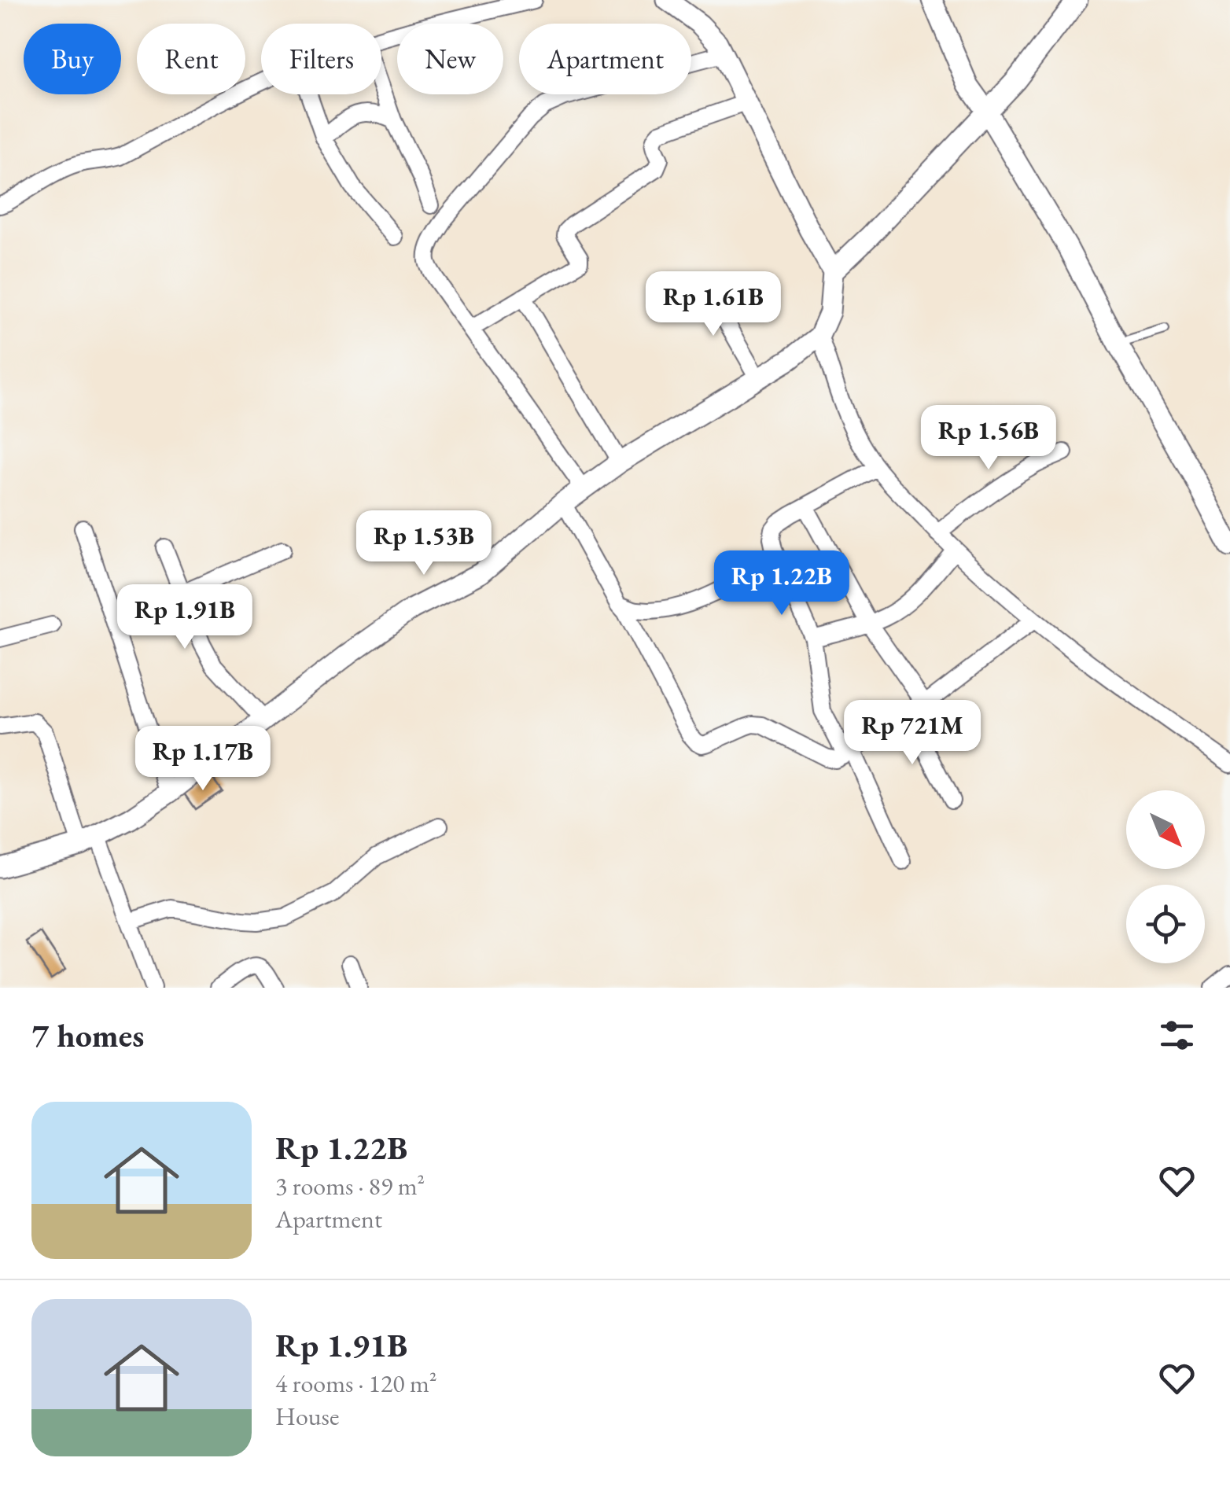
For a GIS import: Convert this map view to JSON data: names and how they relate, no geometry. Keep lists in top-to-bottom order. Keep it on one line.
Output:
{"north":"bottom right","page":{"chip":["Buy","Rent","Filters","New","Apartment"],"price":["Rp 1.61B","Rp 1.56B","Rp 1.53B","Rp 1.22B","Rp 1.91B","Rp 721M","Rp 1.17B"],"heading":"7 homes","list":[{"name":"Rp 1.22B","note":"3 rooms · 89 m² · Apartment"},{"name":"Rp 1.91B","note":"4 rooms · 120 m² · House"}]}}
